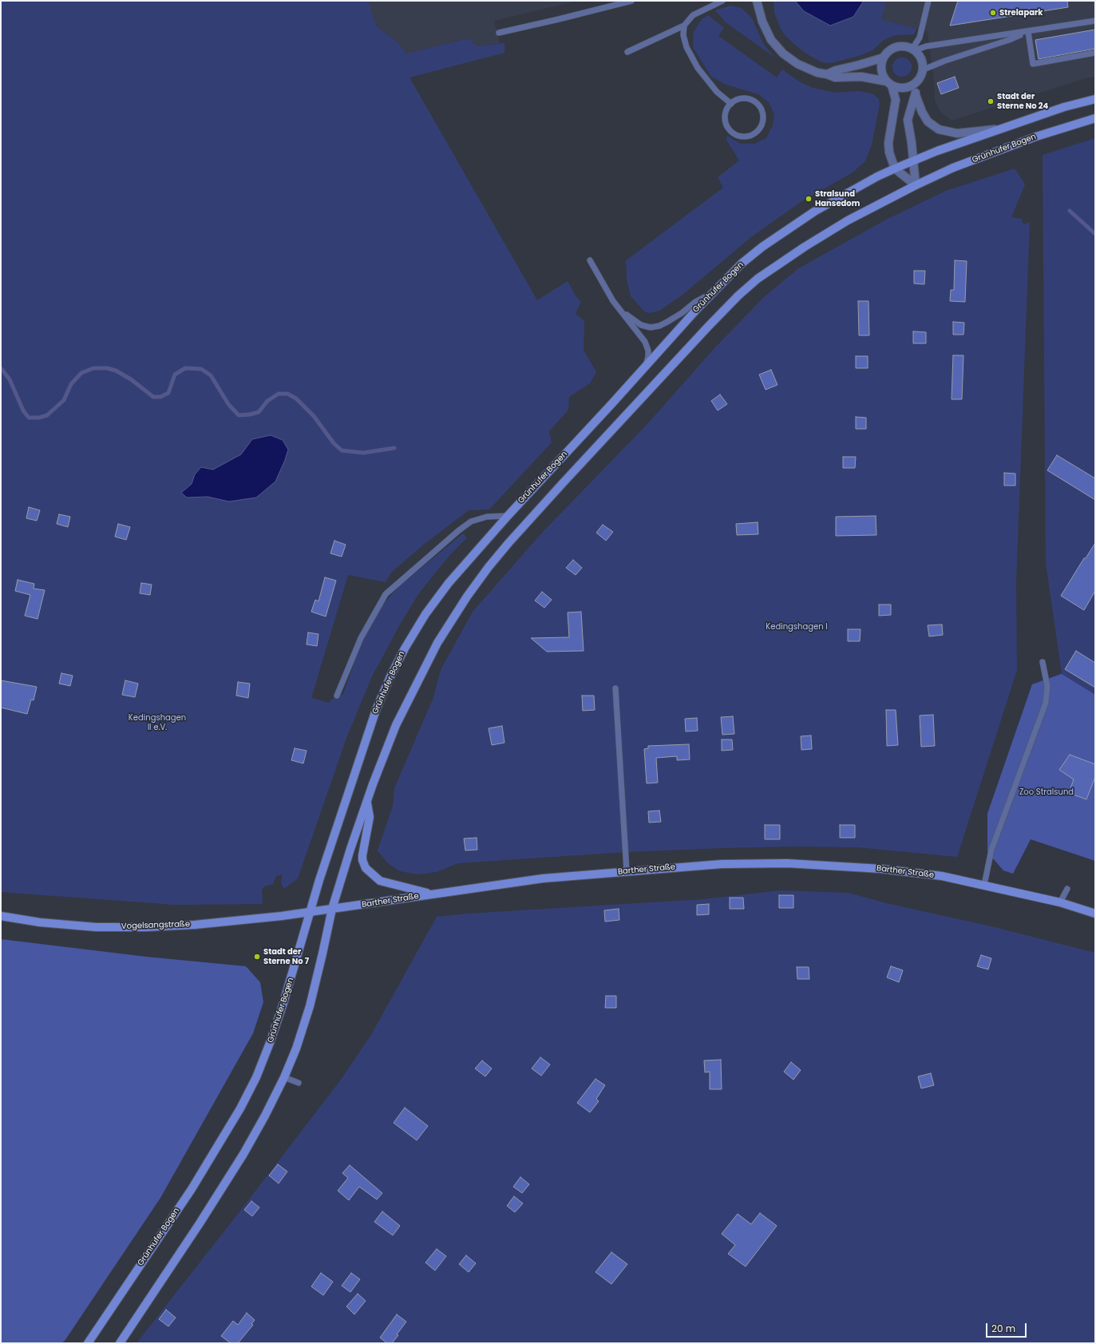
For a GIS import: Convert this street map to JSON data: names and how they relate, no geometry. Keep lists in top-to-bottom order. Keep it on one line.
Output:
{"streets":{"main road":["Grünhufer Bogen","Barther Straße","Vogelsangstraße"]},"crossings":[["Grünhufer Bogen","Barther Straße"],["Grünhufer Bogen","Vogelsangstraße"],["Barther Straße","Vogelsangstraße"]],"parks":["Kedingshagen I","Kedingshagen II e.V.","Zoo Stralsund"],"places":["Strelapark","Stadt der Sterne No 24","Stralsund Hansedom","Stadt der Sterne No 7"],"scale_bar":"20 m"}
